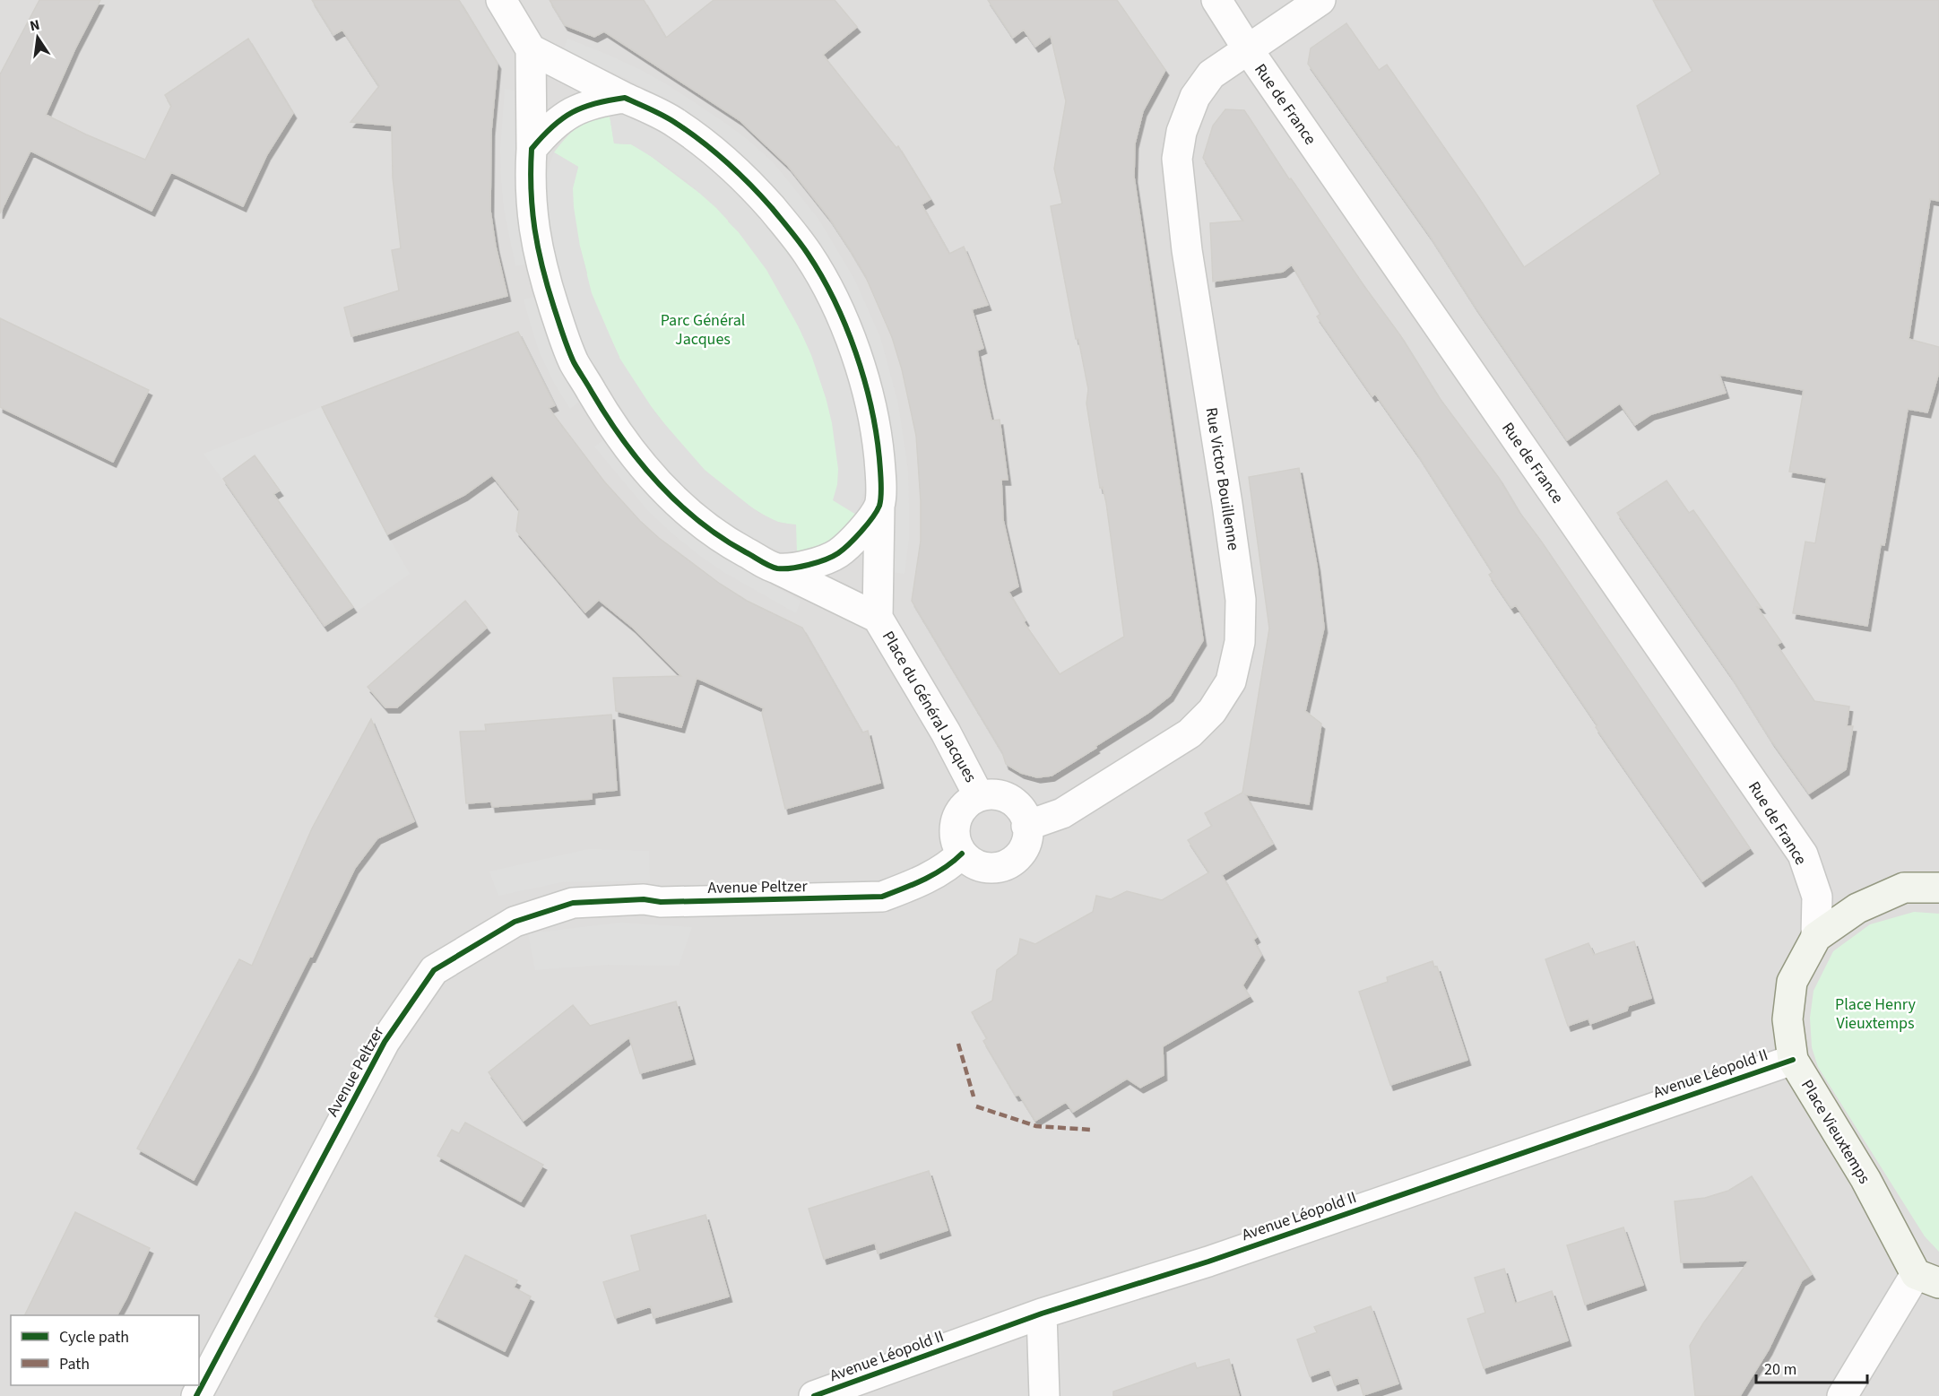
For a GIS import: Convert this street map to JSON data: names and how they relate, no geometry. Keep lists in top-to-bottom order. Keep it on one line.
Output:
{"streets":{"street":["Rue de France","Rue Victor Bouillenne","Place du Général Jacques","Avenue Peltzer","Avenue Léopold II","Place Vieuxtemps"]},"crossings":[["Rue de France","Rue Victor Bouillenne"],["Rue de France","Place Vieuxtemps"],["Rue Victor Bouillenne","Place du Général Jacques"],["Rue Victor Bouillenne","Avenue Peltzer"],["Place du Général Jacques","Avenue Peltzer"],["Avenue Léopold II","Place Vieuxtemps"]],"parks":["Parc Général Jacques","Place Henry Vieuxtemps"],"legend":["Cycle path","Path"],"scale_bar":"20 m","north":"top"}
